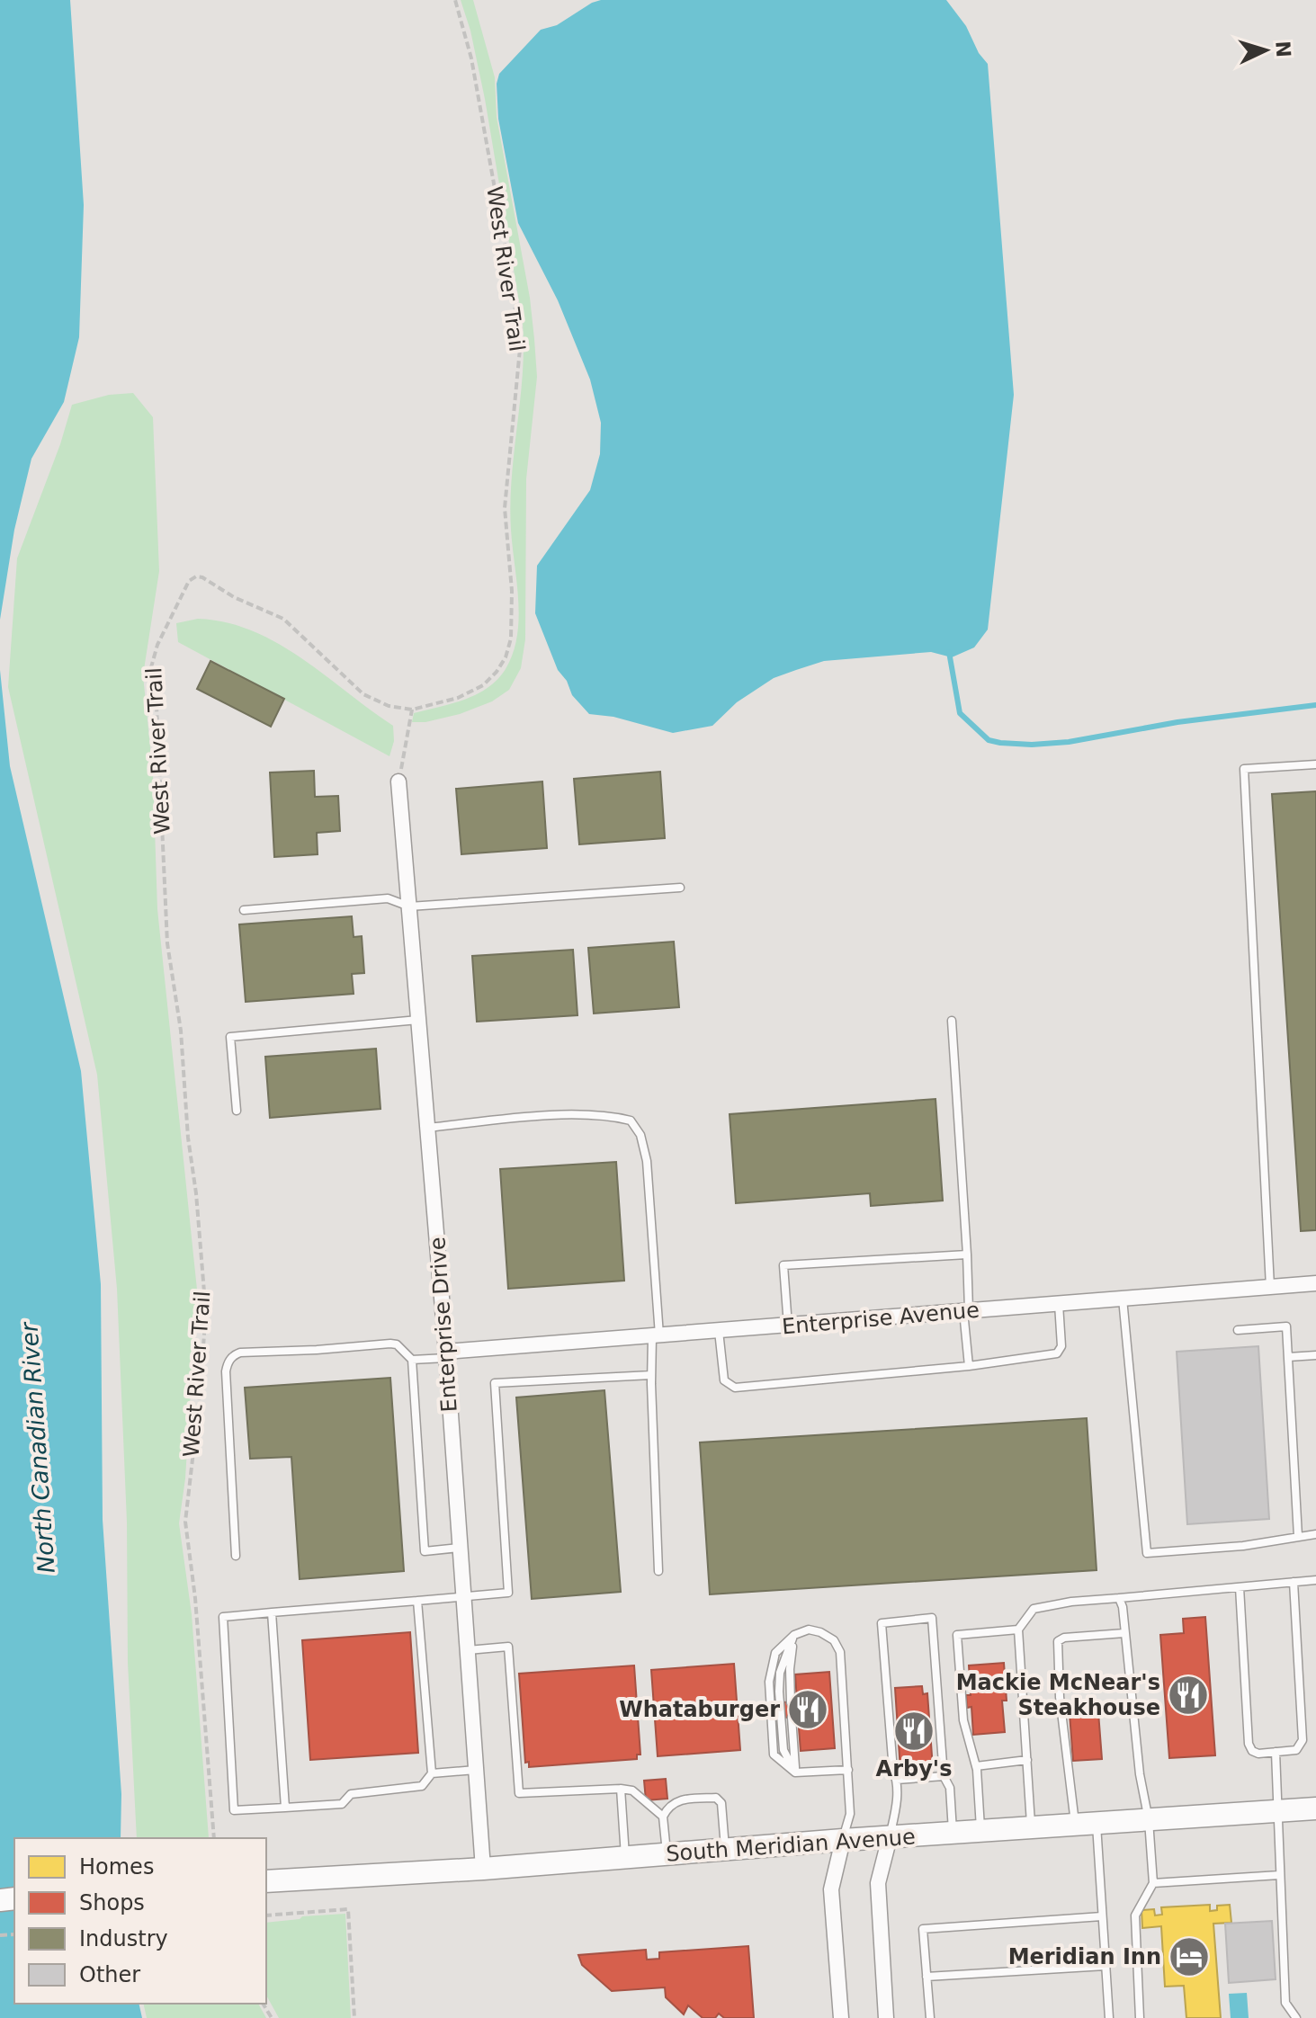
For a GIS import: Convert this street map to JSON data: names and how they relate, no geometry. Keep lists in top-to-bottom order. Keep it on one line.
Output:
{"streets":{"main road":["South Meridian Avenue"],"street":["Enterprise Avenue","Enterprise Drive"],"path":["West River Trail"]},"crossings":[["Enterprise Avenue","Enterprise Drive"],["Enterprise Drive","South Meridian Avenue"]],"water":["North Canadian River"],"places":{"restaurant":["Mackie McNear's Steakhouse","Whataburger","Arby's"],"hotel":["Meridian Inn"]},"legend":["Homes","Shops","Industry","Other"],"north":"right"}
